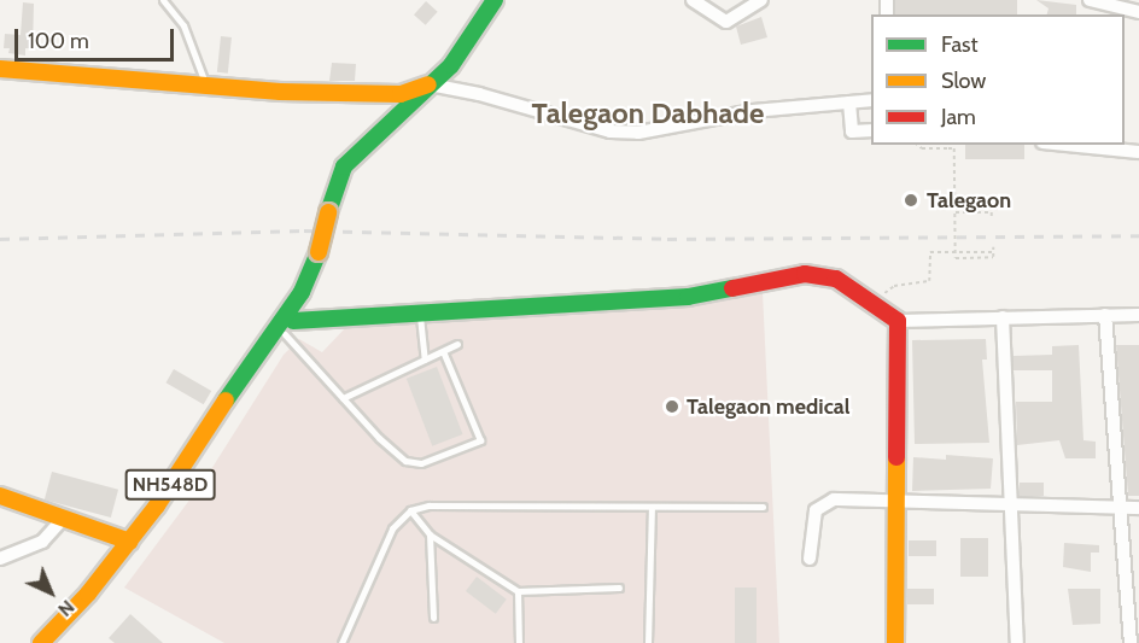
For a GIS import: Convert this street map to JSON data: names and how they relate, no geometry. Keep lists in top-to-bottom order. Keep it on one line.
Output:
{"streets":{"main road":["NH548D"]},"districts":["Talegaon Dabhade"],"places":["Talegaon","Talegaon medical"],"legend":["Fast","Slow","Jam"],"scale_bar":"100 m","north":"bottom right"}
